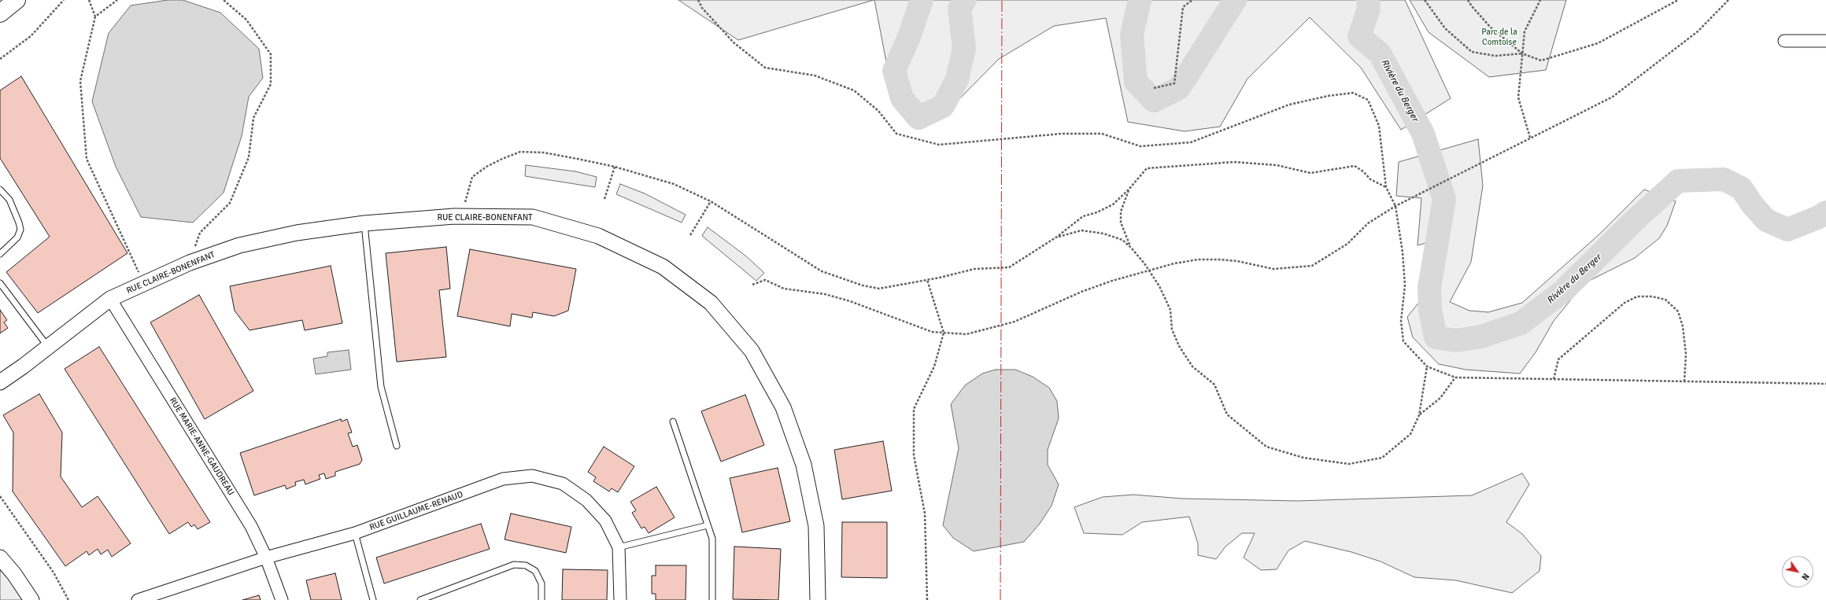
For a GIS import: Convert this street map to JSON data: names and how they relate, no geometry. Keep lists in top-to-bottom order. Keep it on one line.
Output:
{"streets":{"street":["RUE CLAIRE-BONENFANT","RUE MARIE-ANNE-GAUDREAU","RUE GUILLAUME-RENAUD"]},"crossings":[["RUE CLAIRE-BONENFANT","RUE MARIE-ANNE-GAUDREAU"],["RUE MARIE-ANNE-GAUDREAU","RUE GUILLAUME-RENAUD"]],"water":["Rivière du Berger"],"parks":["Parc de la Comtoise"],"north":"bottom right"}
